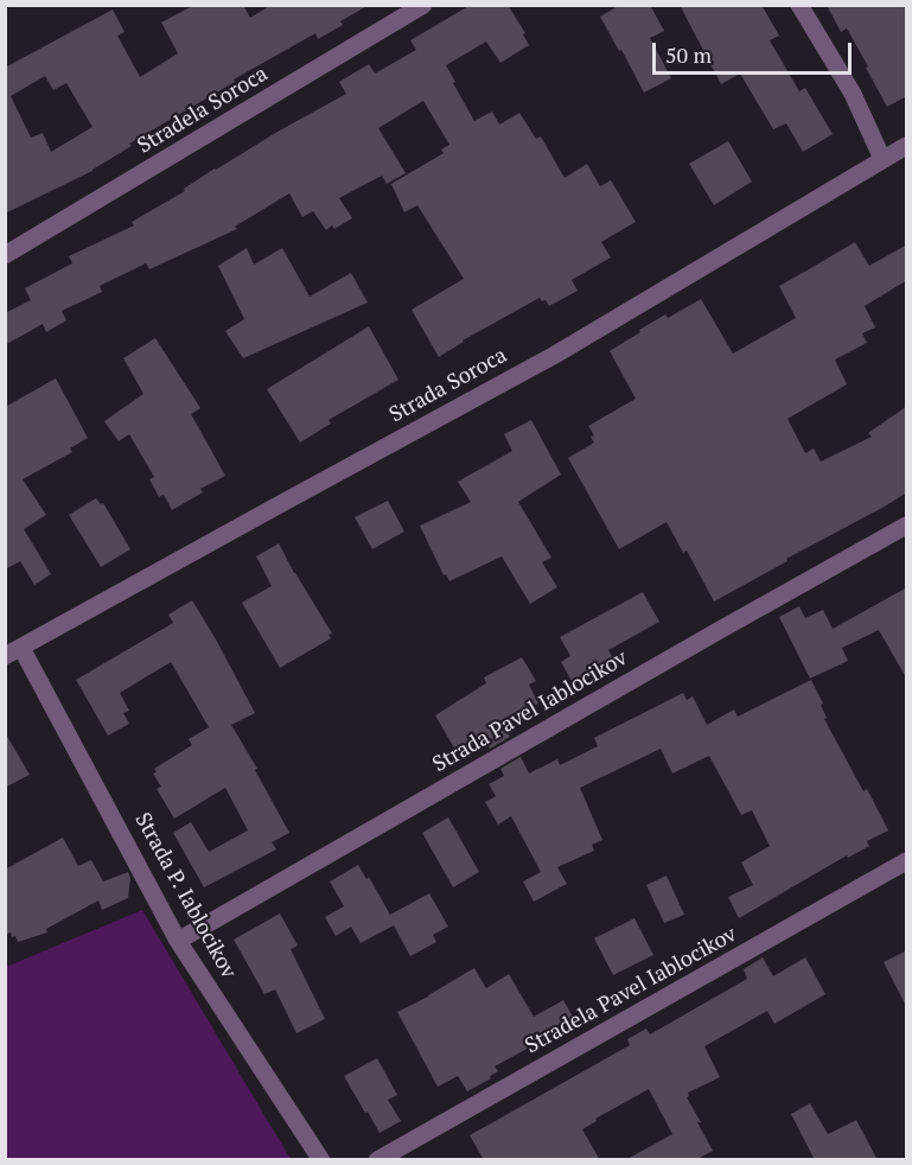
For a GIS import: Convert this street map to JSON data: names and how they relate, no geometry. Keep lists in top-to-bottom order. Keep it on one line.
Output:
{"streets":{"street":["Stradela Sorocа","Strada Soroca","Strada Pavel Iablocikov","Strada P. Iablocikov","Stradela Pavel Iablocikov"]},"crossings":[["Strada Soroca","Strada P. Iablocikov"],["Strada Pavel Iablocikov","Strada P. Iablocikov"]],"scale_bar":"50 m"}
